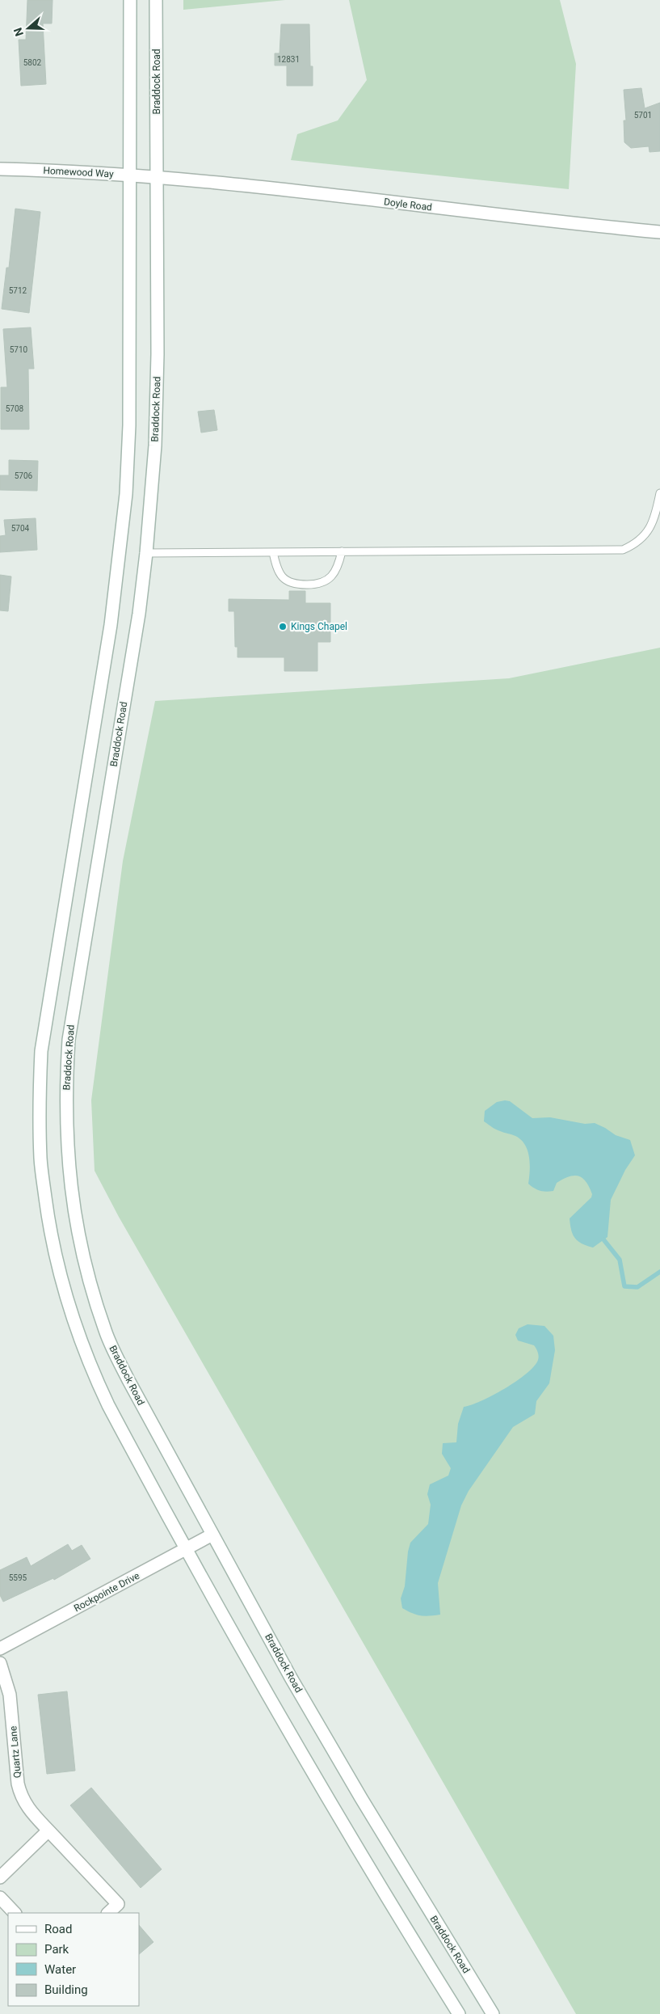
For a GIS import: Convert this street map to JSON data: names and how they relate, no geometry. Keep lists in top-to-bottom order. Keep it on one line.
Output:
{"streets":{"main road":["Braddock Road","Homewood Way","Doyle Road","Rockpointe Drive","Quartz Lane"]},"crossings":[["Braddock Road","Homewood Way"],["Braddock Road","Doyle Road"],["Braddock Road","Rockpointe Drive"],["Homewood Way","Doyle Road"]],"places":["Kings Chapel"],"house_numbers":["12831","5802","5701","5712","5710","5708","5706","5704","5595"],"legend":["Road","Park","Water","Building"],"north":"left"}
